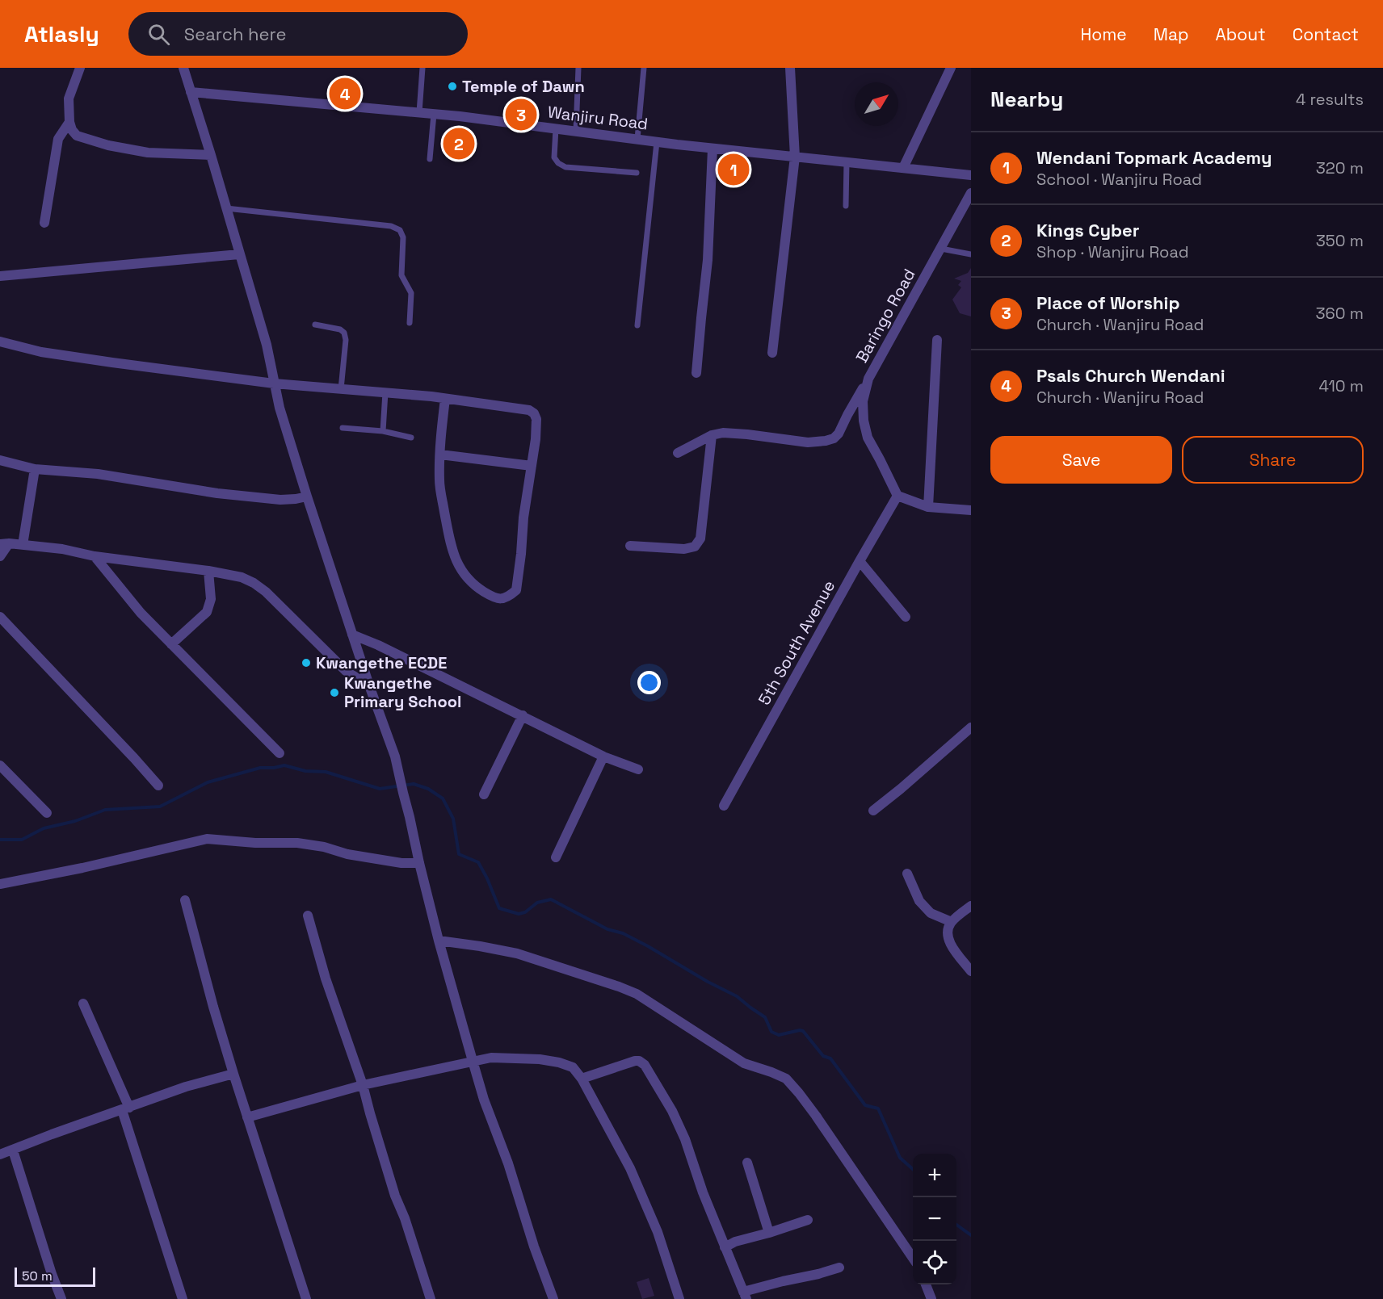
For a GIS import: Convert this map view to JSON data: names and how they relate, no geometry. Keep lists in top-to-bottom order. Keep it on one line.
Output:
{"streets":{"street":["Wanjiru Road","Baringo Road","5th South Avenue"]},"crossings":[["Baringo Road","5th South Avenue"]],"places":["Temple of Dawn","Kwangethe ECDE","Kwangethe Primary School"],"scale_bar":"50 m","north":"top right","page":{"header":"Atlasly","search":"Search here","nav":["Home","Map","About","Contact"],"heading":["Nearby","4 results"],"pins":["4","3","2","1"],"list":[{"mark":"1","name":"Wendani Topmark Academy","note":"School · Wanjiru Road","value":"320 m"},{"mark":"2","name":"Kings Cyber","note":"Shop · Wanjiru Road","value":"350 m"},{"mark":"3","name":"Place of Worship","note":"Church · Wanjiru Road","value":"360 m"},{"mark":"4","name":"Psals Church Wendani","note":"Church · Wanjiru Road","value":"410 m"}],"buttons":["Save","Share"],"map_buttons":["+","−"],"scale":"50 m"}}
